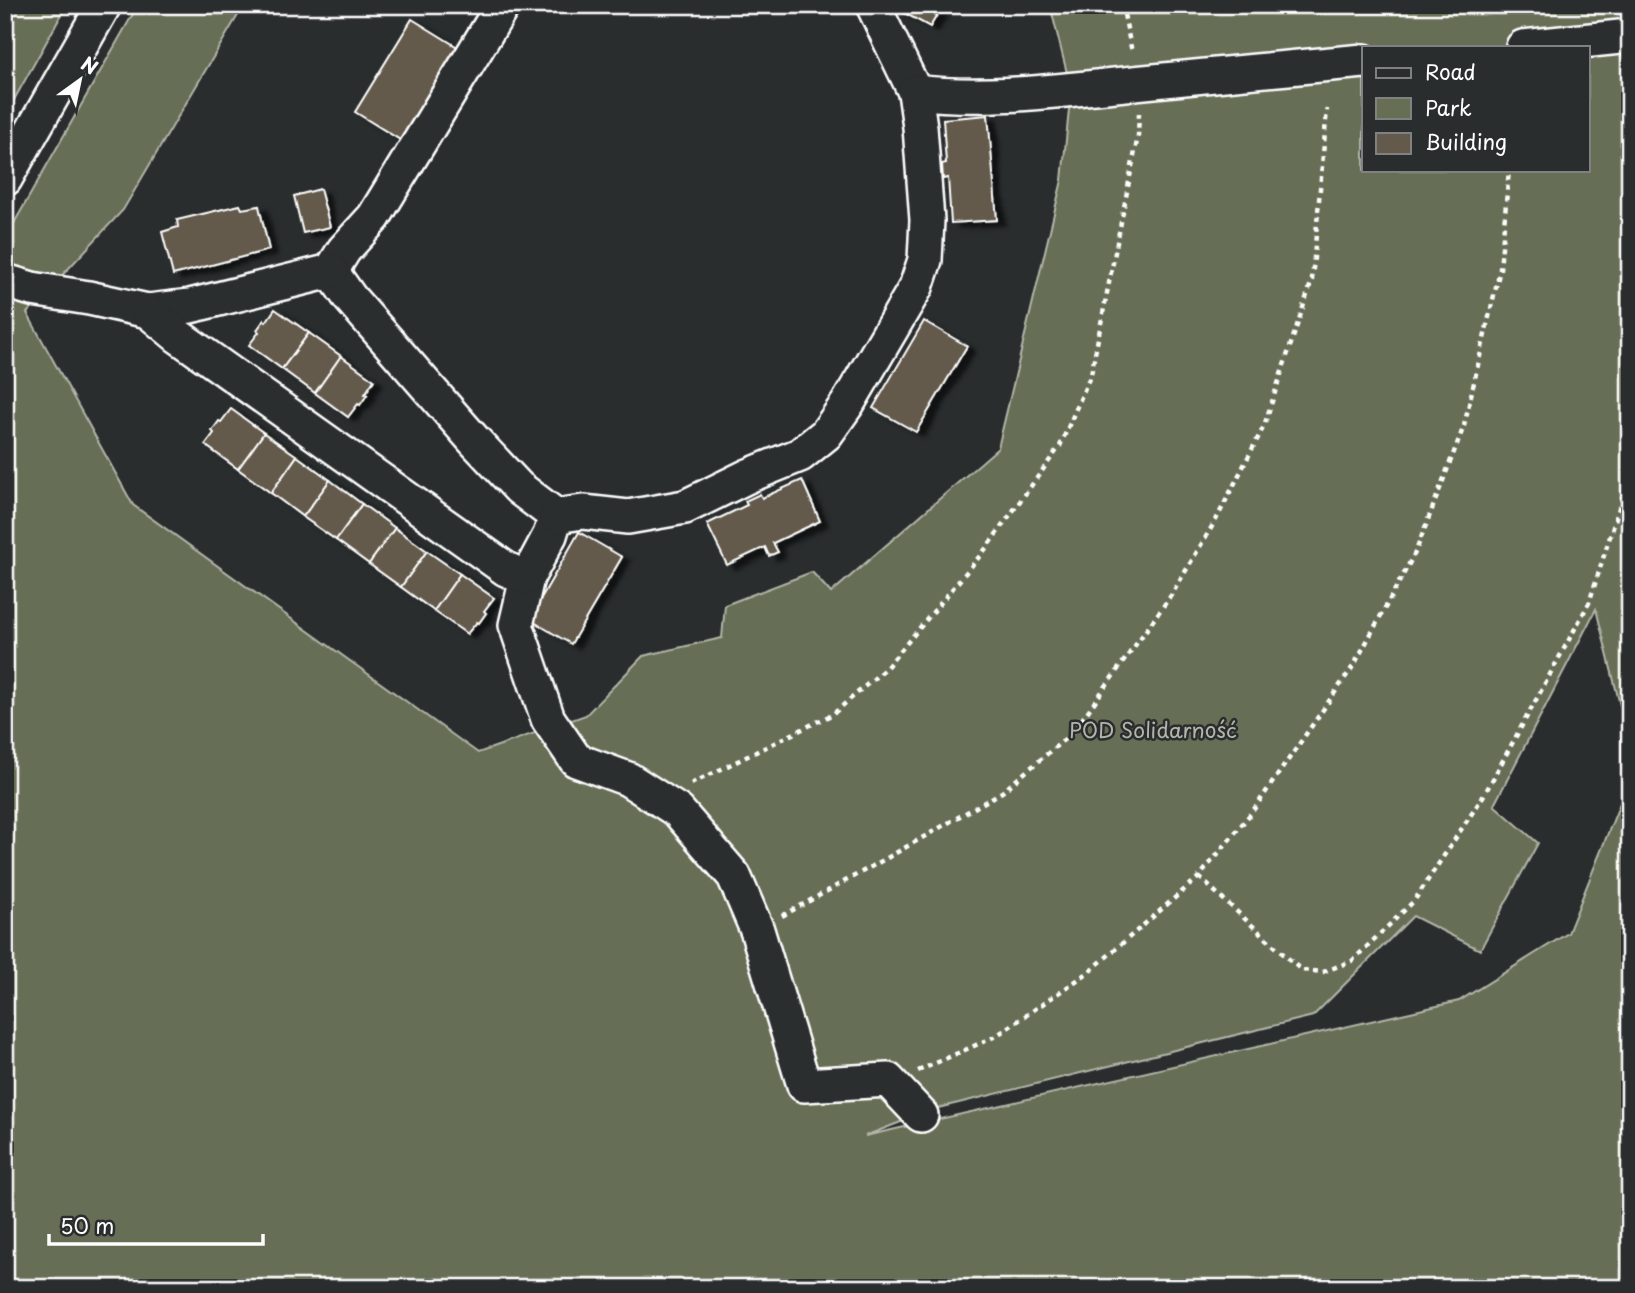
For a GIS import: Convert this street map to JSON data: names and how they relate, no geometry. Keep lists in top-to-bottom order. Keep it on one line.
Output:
{"parks":["POD Solidarność"],"legend":["Road","Park","Building"],"scale_bar":"50 m","north":"top right"}
